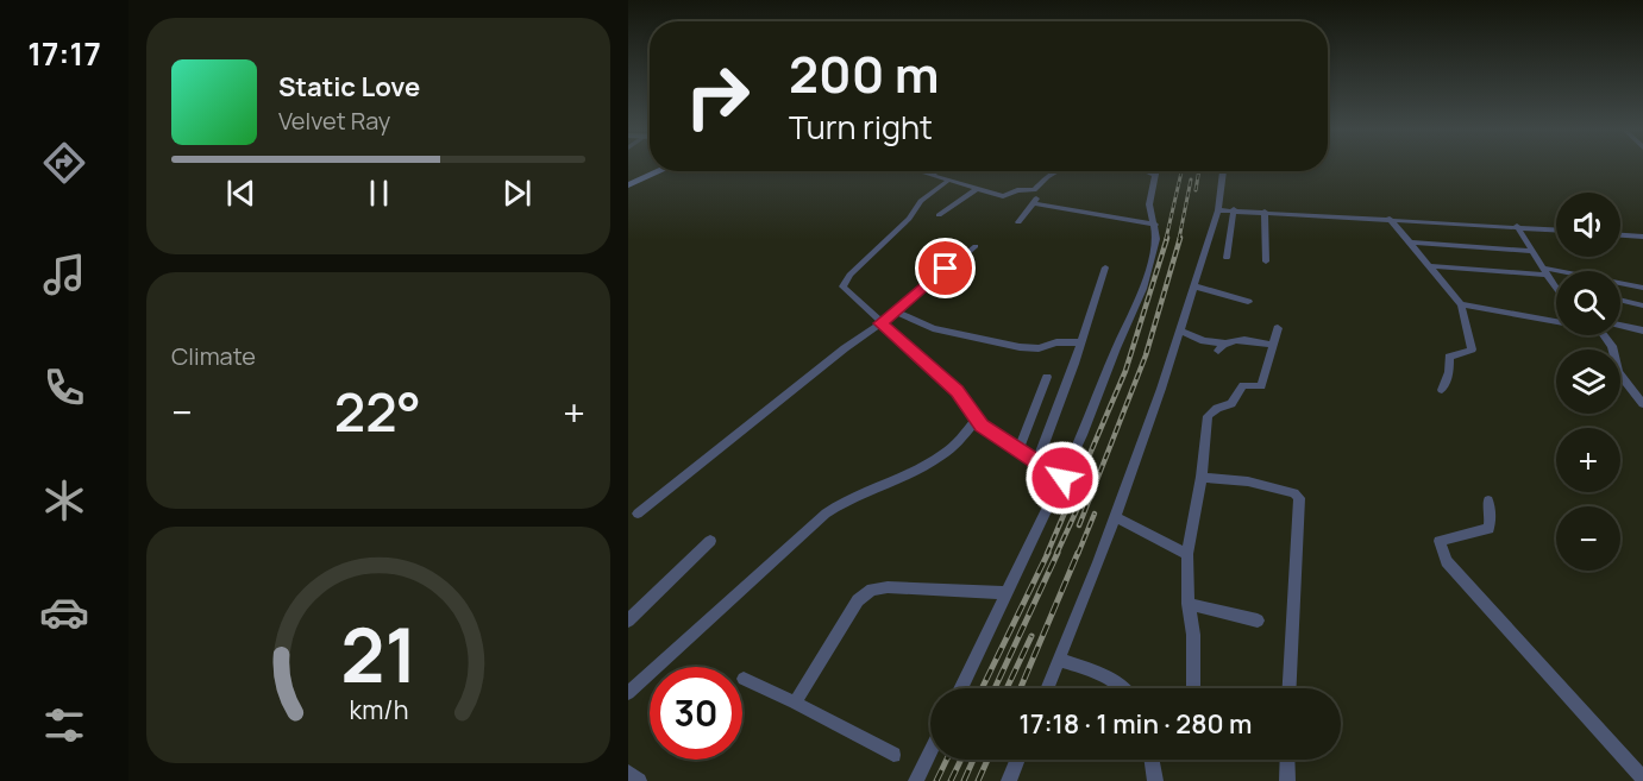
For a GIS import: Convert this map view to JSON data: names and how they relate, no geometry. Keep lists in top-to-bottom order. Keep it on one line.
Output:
{"page":{"tabs":"17:17","turn":["200 m","Turn right"],"song":["Static Love","Velvet Ray"],"map_buttons":["+","−"],"tile":"Climate","heat":["−","22°","+"],"limit":"30","trip":"17:18 · 1 min · 280 m","gauge":["21","km/h"]}}
